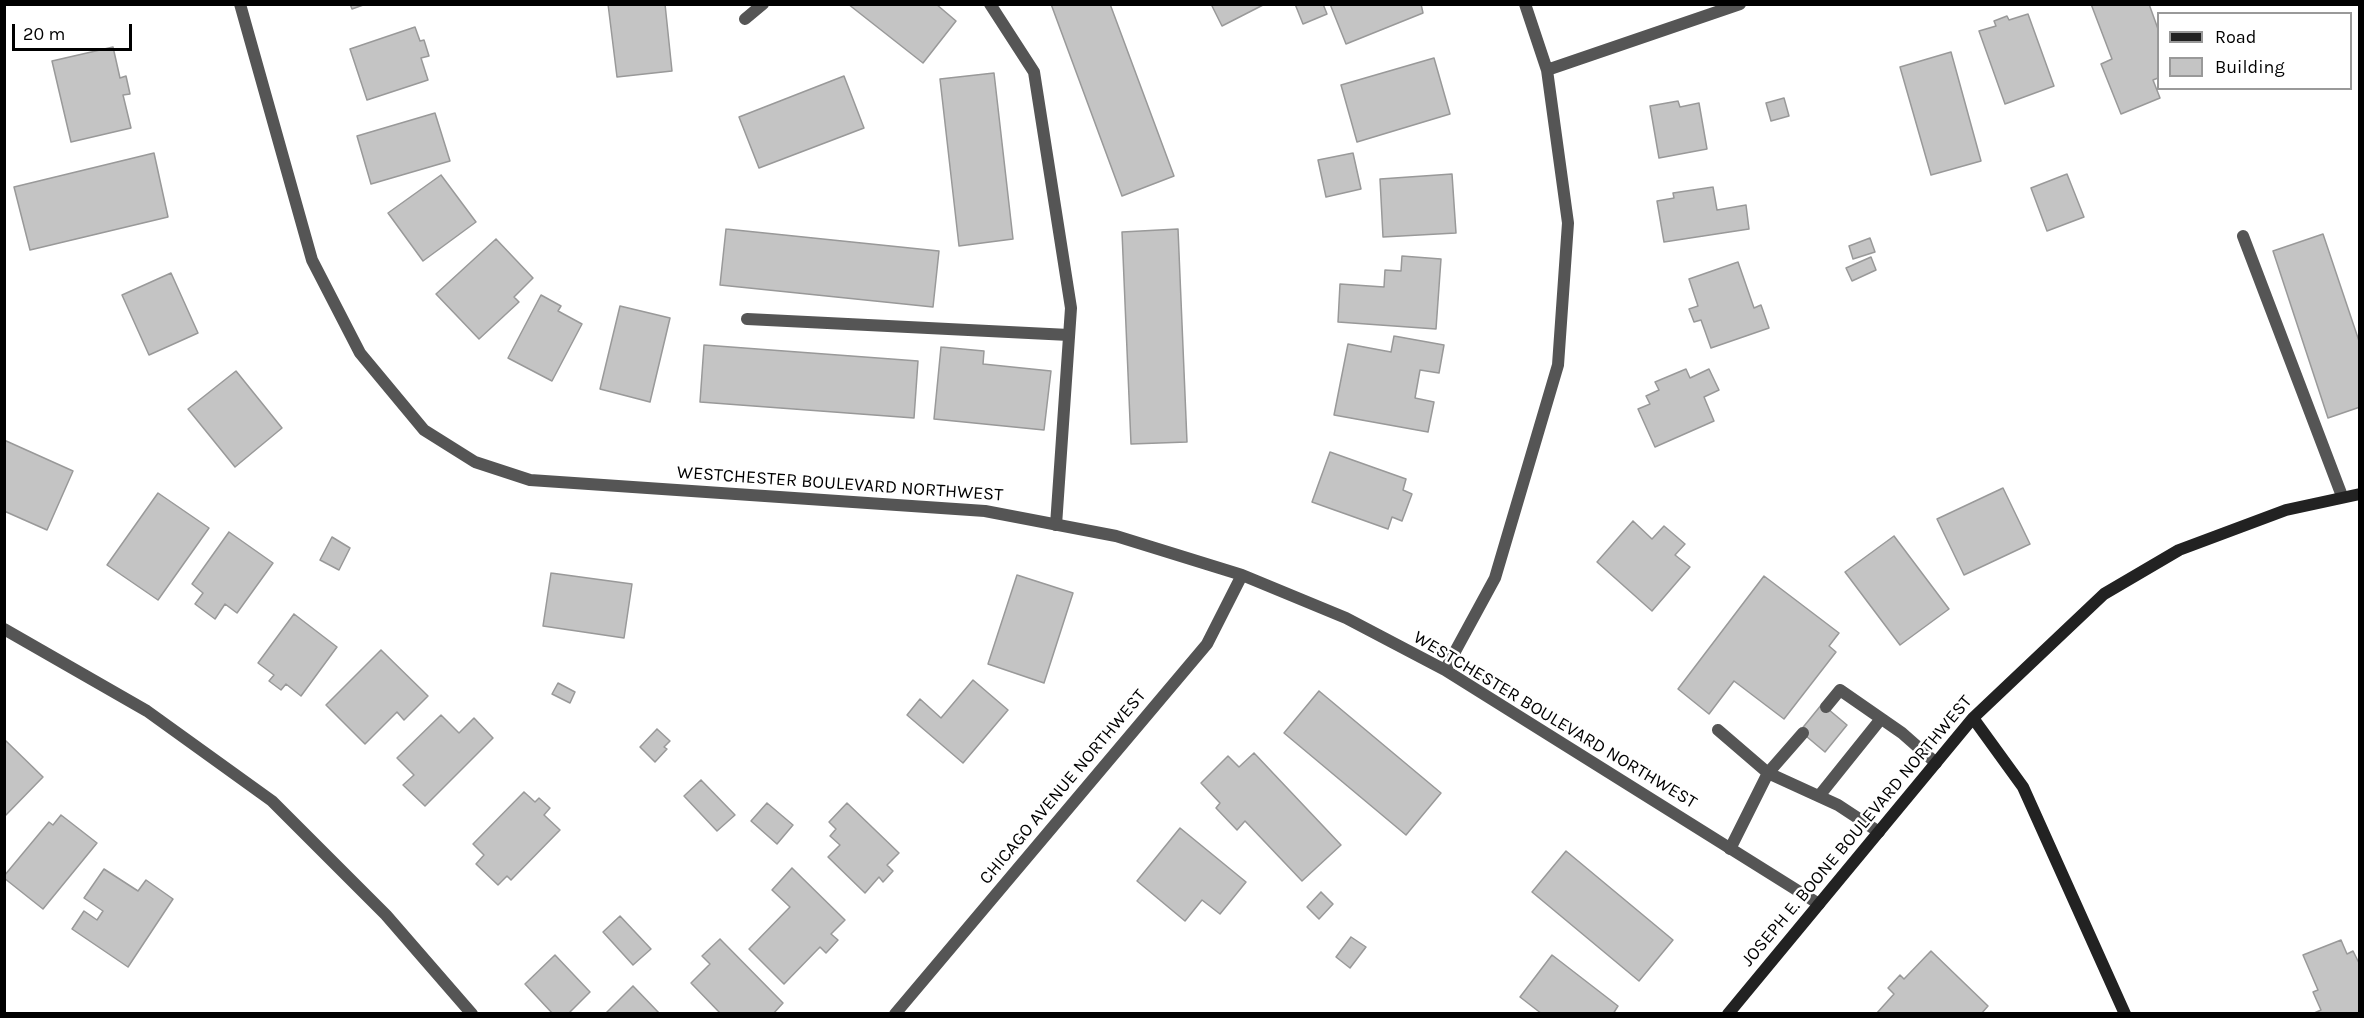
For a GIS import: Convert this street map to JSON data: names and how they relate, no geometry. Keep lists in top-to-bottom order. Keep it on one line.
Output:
{"streets":{"main road":["JOSEPH E. BOONE BOULEVARD NORTHWEST"],"street":["WESTCHESTER BOULEVARD NORTHWEST","CHICAGO AVENUE NORTHWEST"]},"crossings":[["WESTCHESTER BOULEVARD NORTHWEST","CHICAGO AVENUE NORTHWEST"],["WESTCHESTER BOULEVARD NORTHWEST","JOSEPH E. BOONE BOULEVARD NORTHWEST"]],"legend":["Road","Building"],"scale_bar":"20 m"}
